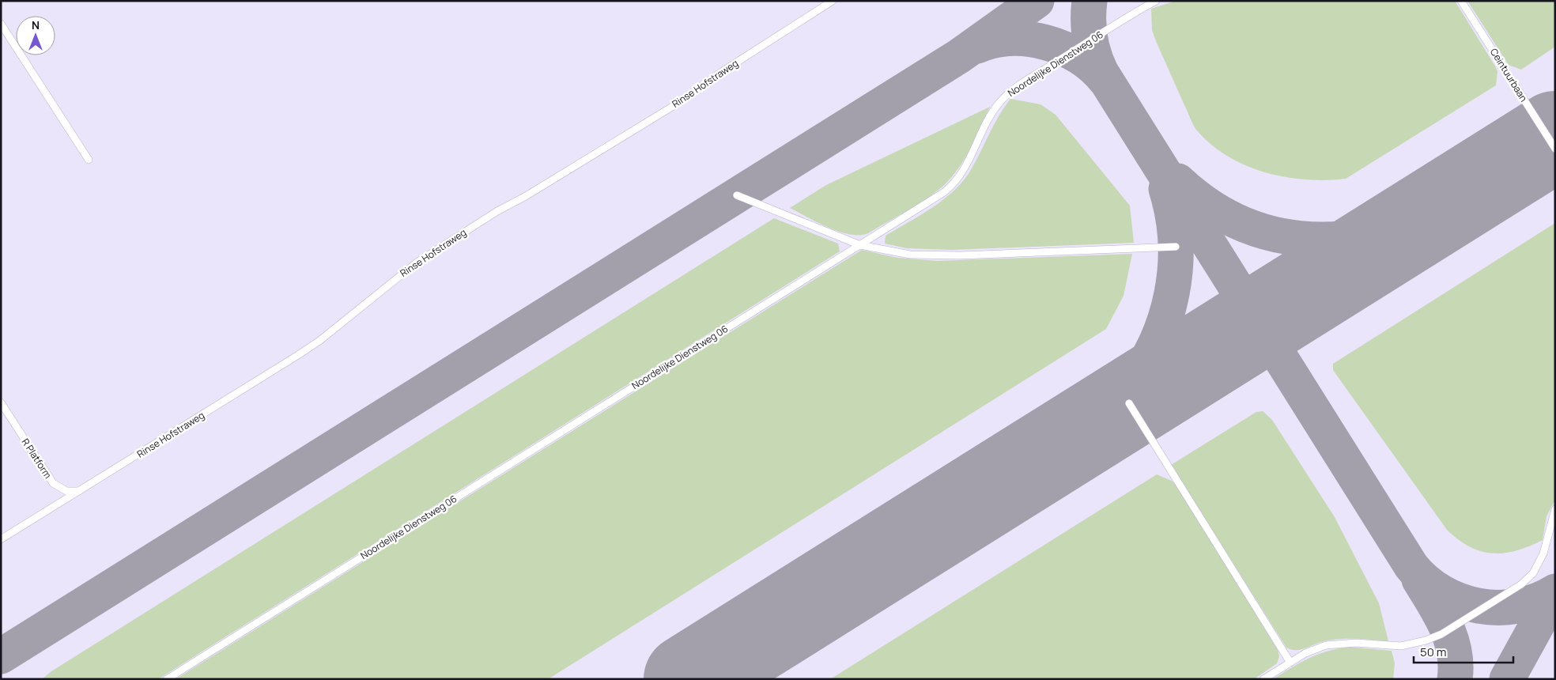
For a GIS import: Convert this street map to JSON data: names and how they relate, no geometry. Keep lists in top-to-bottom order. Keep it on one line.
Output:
{"streets":{"lane":["Noordelijke Dienstweg 06","Ceintuurbaan","Rinse Hofstraweg","R Platform"]},"crossings":[["Rinse Hofstraweg","R Platform"]],"scale_bar":"50 m","north":"top"}
